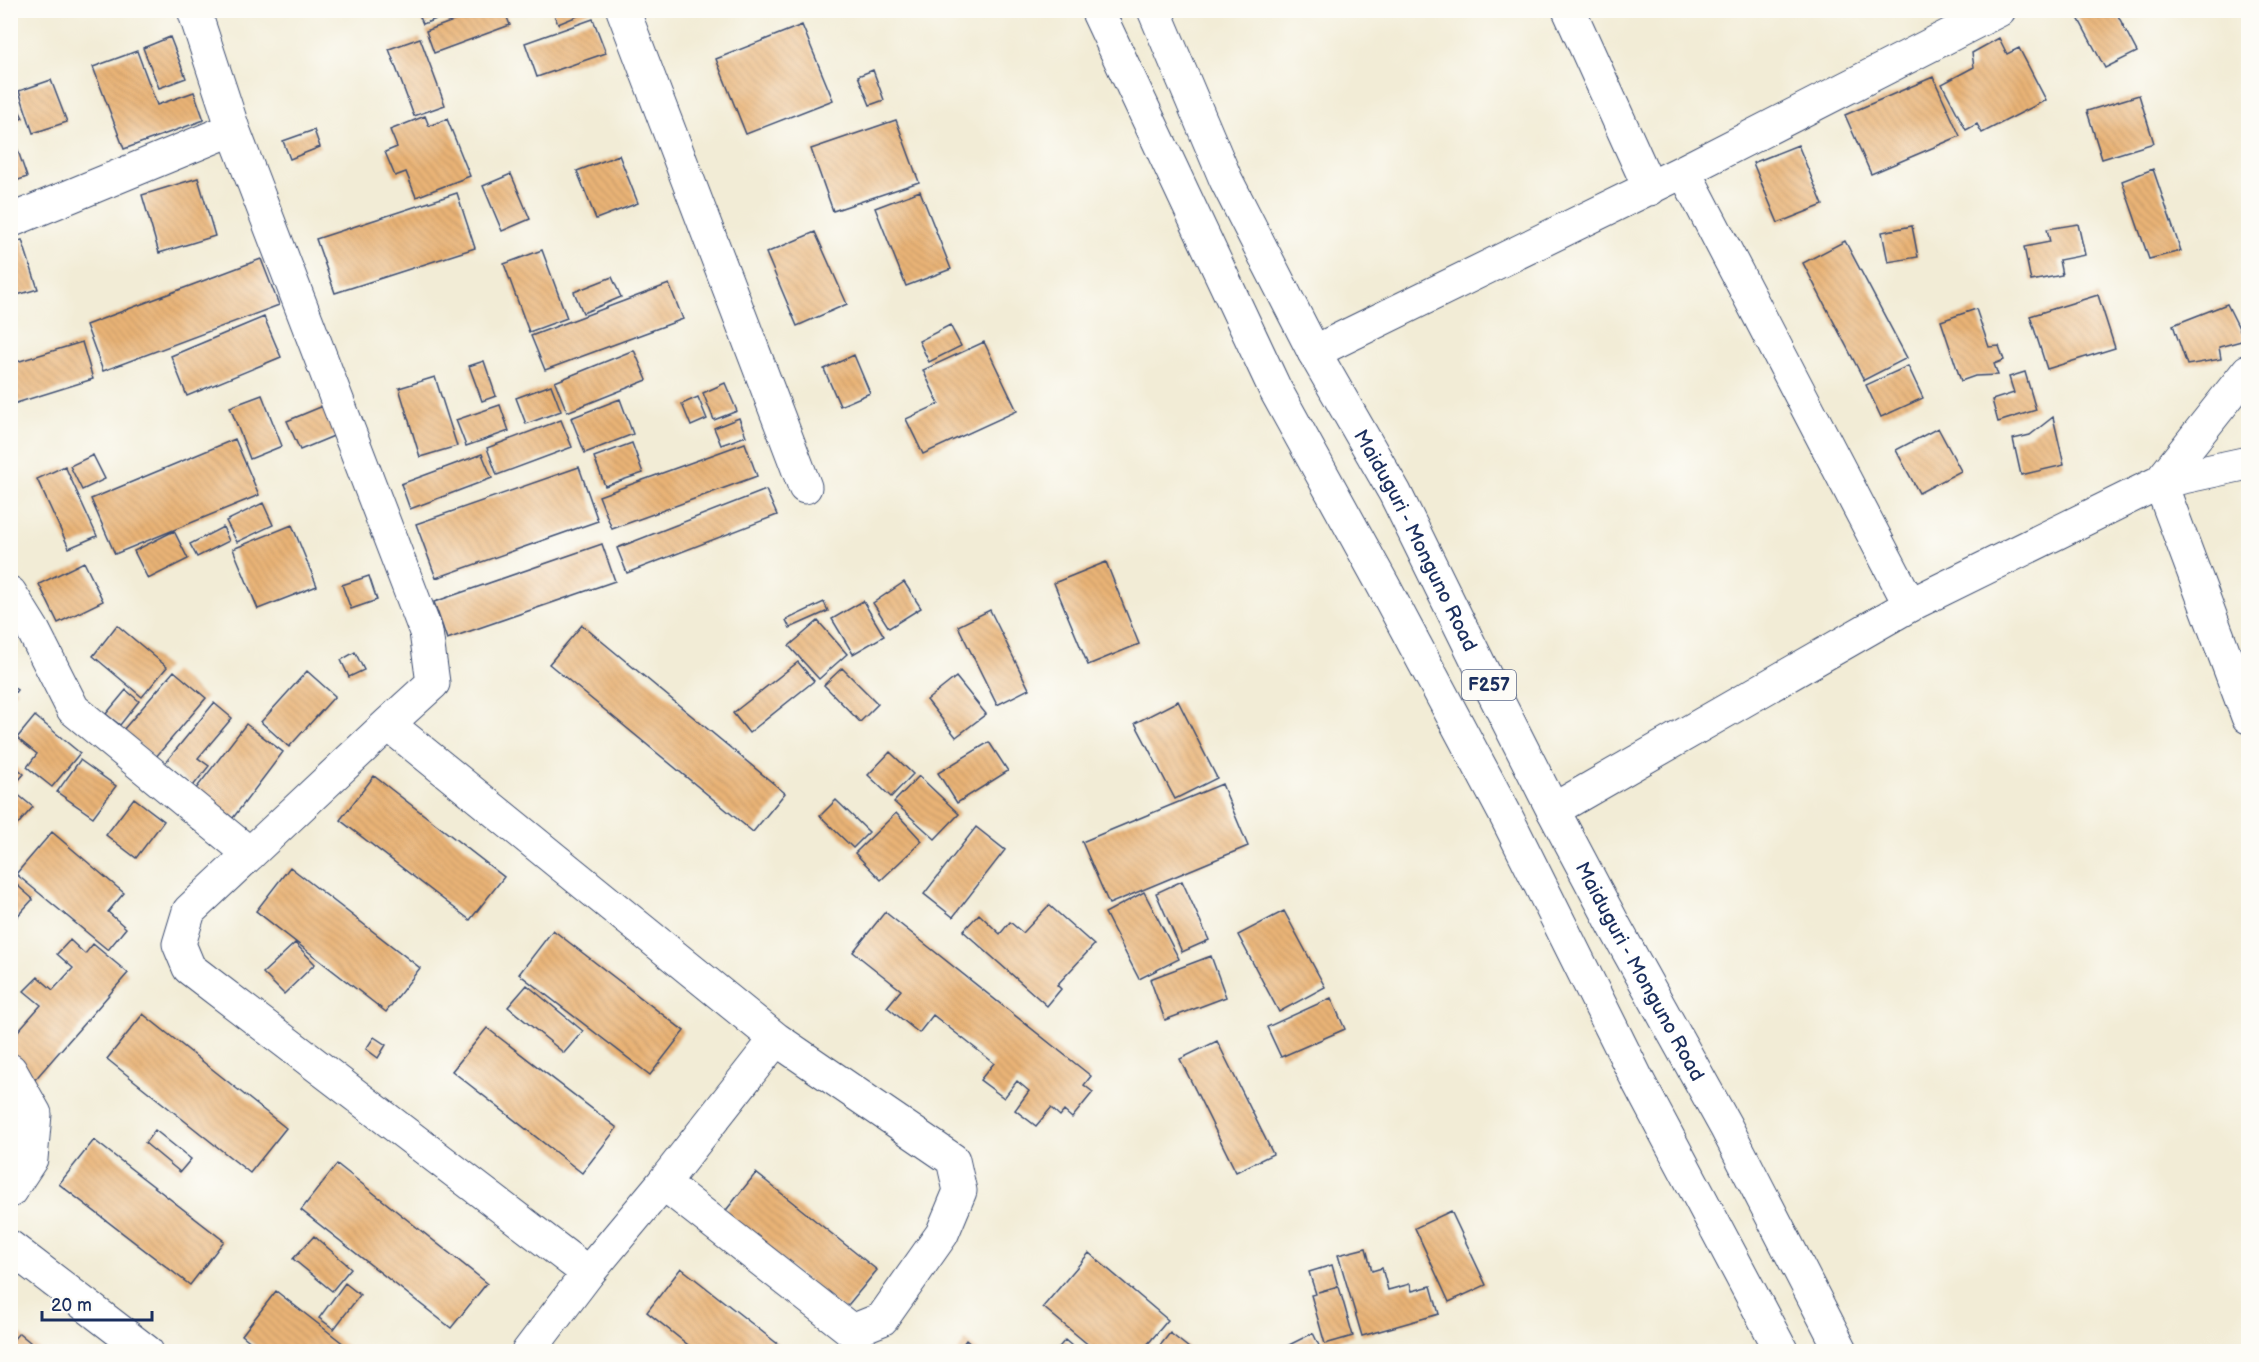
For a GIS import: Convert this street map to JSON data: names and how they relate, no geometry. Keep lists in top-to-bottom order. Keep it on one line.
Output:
{"streets":{"street":["Maiduguri - Monguno Road","F257"]},"scale_bar":"20 m"}
